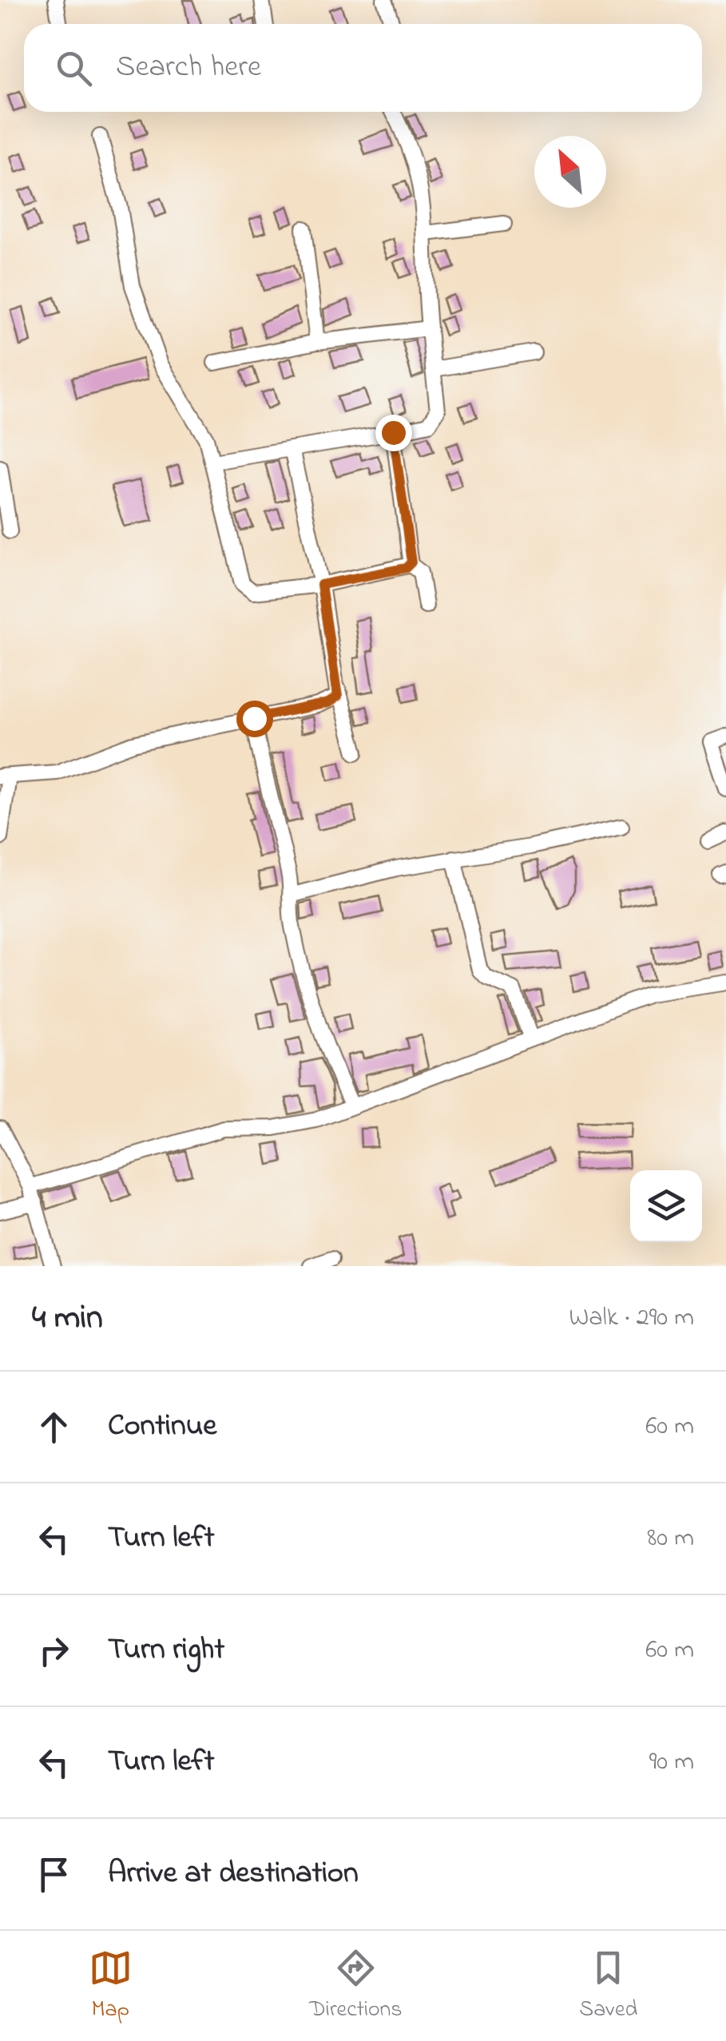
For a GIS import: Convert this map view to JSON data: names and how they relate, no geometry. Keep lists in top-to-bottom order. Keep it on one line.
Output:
{"north":"top left","page":{"search":"Search here","heading":["4 min","Walk · 290 m"],"list":[["Continue","60 m"],["Turn left","80 m"],["Turn right","60 m"],["Turn left","90 m"],"Arrive at destination"],"nav":["Map","Directions","Saved"]}}
